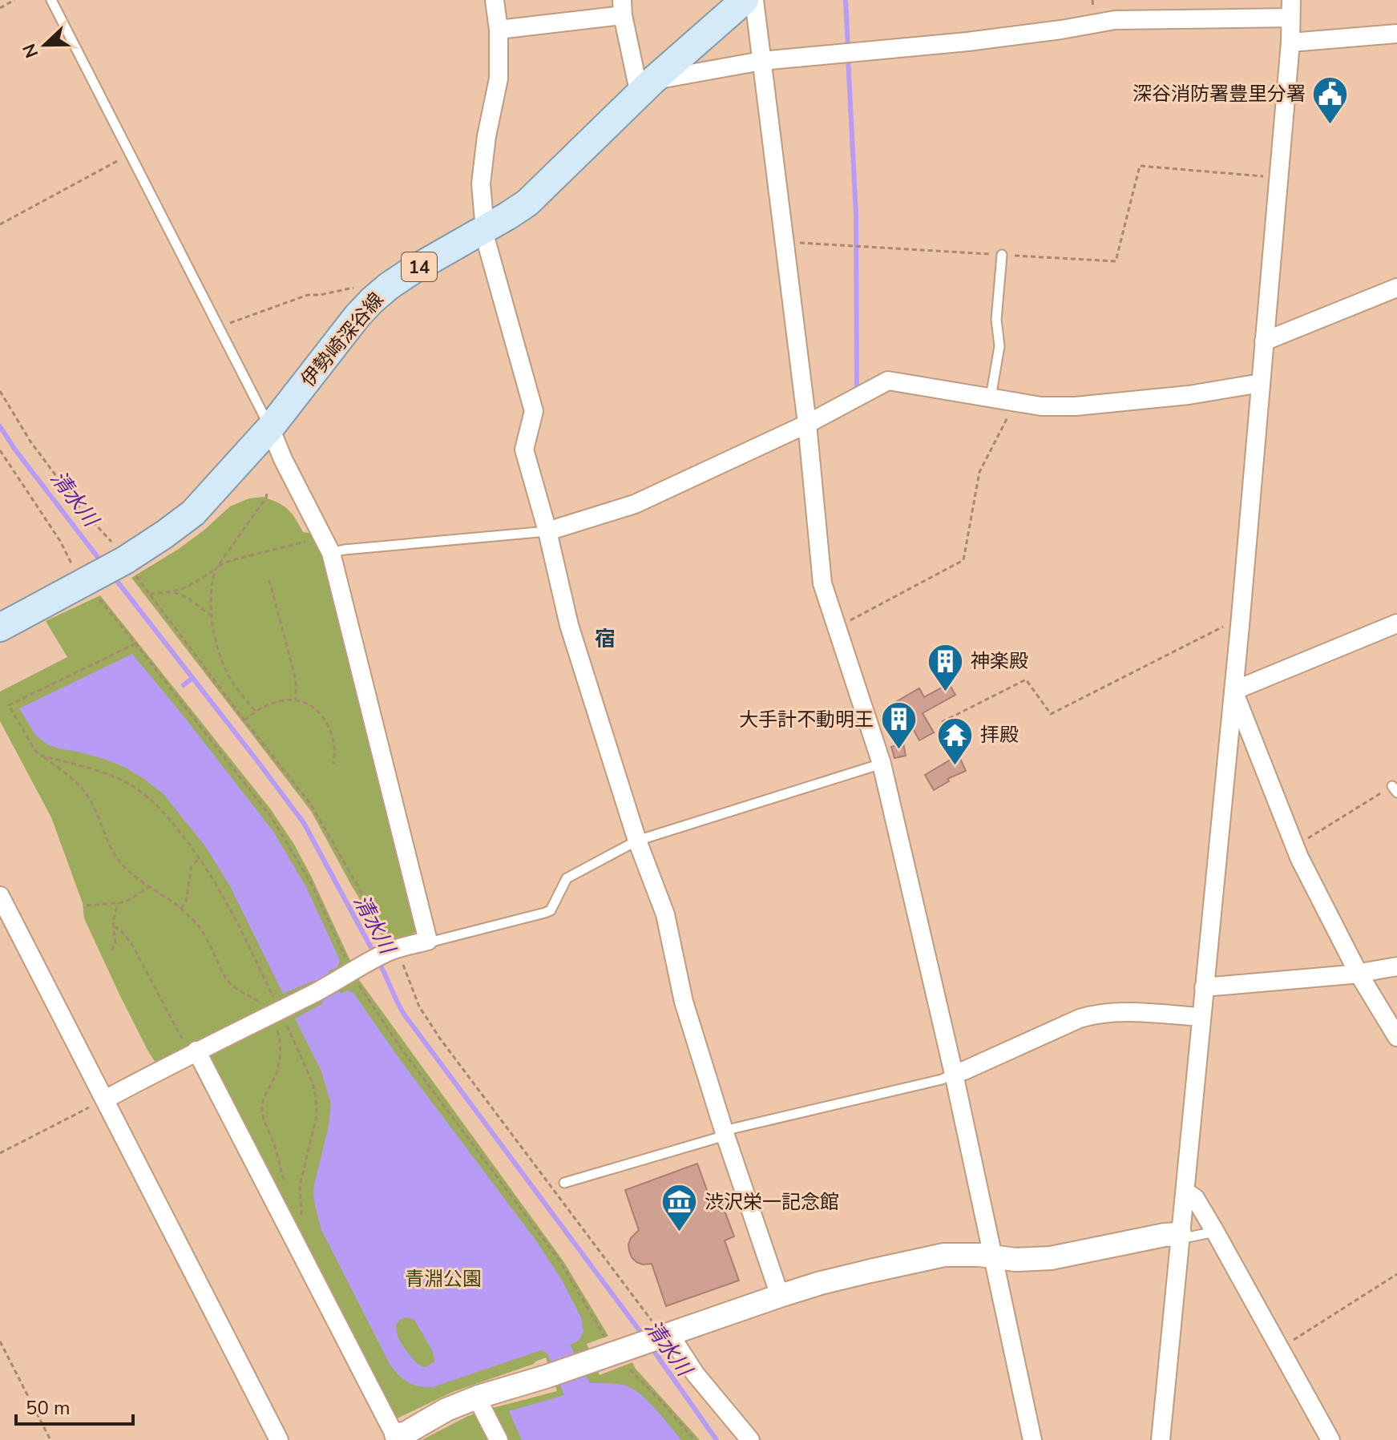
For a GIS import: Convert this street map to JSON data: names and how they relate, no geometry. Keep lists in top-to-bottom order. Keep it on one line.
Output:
{"streets":{"main road":["14","伊勢崎深谷線"]},"districts":["宿"],"water":["清水川"],"parks":["青淵公園"],"places":{"public building":["深谷消防署豊里分署"],"building":["神楽殿","大手計不動明王"],"temple":["拝殿"],"museum":["渋沢栄一記念館"]},"scale_bar":"50 m","north":"left"}
